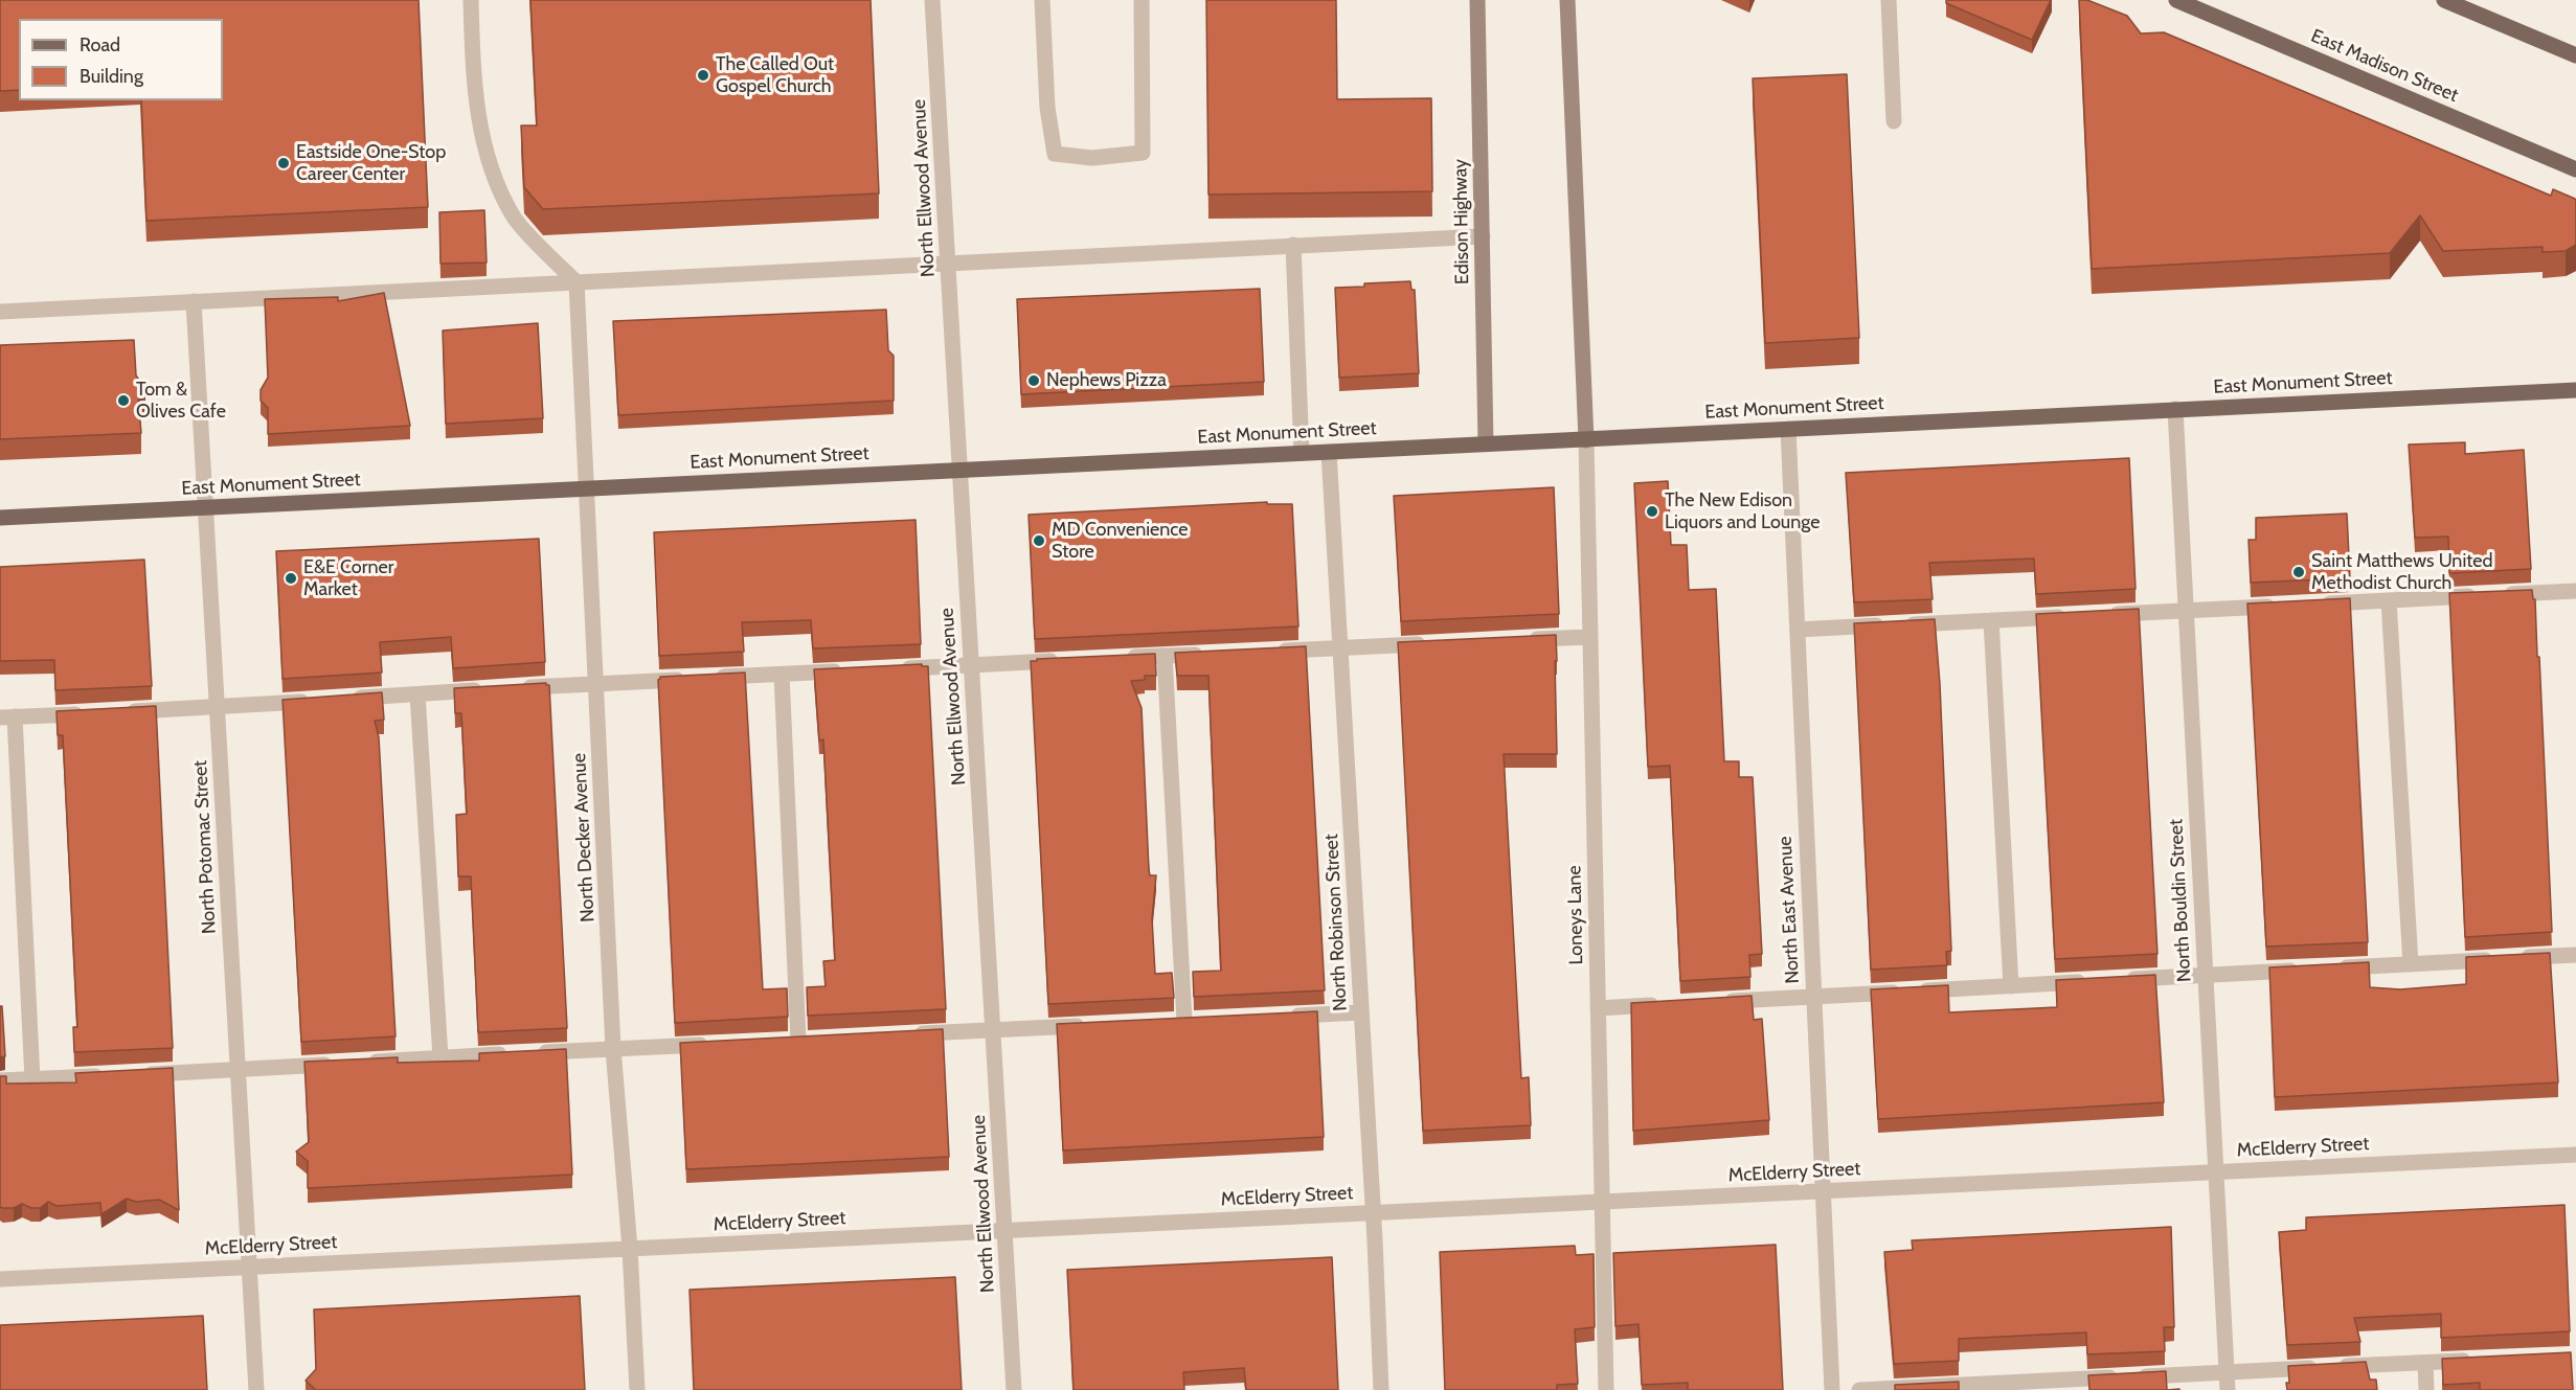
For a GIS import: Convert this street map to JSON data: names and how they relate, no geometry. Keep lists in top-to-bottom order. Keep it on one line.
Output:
{"streets":{"main road":["East Madison Street","Edison Highway","East Monument Street"],"street":["North Ellwood Avenue","North Decker Avenue","North Potomac Street","North Bouldin Street","North East Avenue","Loneys Lane","North Robinson Street","McElderry Street"]},"crossings":[["North Ellwood Avenue","East Monument Street"],["North Ellwood Avenue","McElderry Street"],["Edison Highway","East Monument Street"],["East Monument Street","North Decker Avenue"],["East Monument Street","North Potomac Street"],["East Monument Street","North Bouldin Street"],["East Monument Street","North East Avenue"],["East Monument Street","Loneys Lane"],["East Monument Street","North Robinson Street"],["North Decker Avenue","McElderry Street"],["North Potomac Street","McElderry Street"],["North Bouldin Street","McElderry Street"],["North East Avenue","McElderry Street"],["Loneys Lane","McElderry Street"],["North Robinson Street","McElderry Street"]],"places":["The Called Out Gospel Church","Eastside One-Stop Career Center","Nephews Pizza","Tom & Olives Cafe","The New Edison Liquors and Lounge","MD Convenience Store","Saint Matthews United Methodist Church","E&E Corner Market"],"legend":["Road","Building"]}
